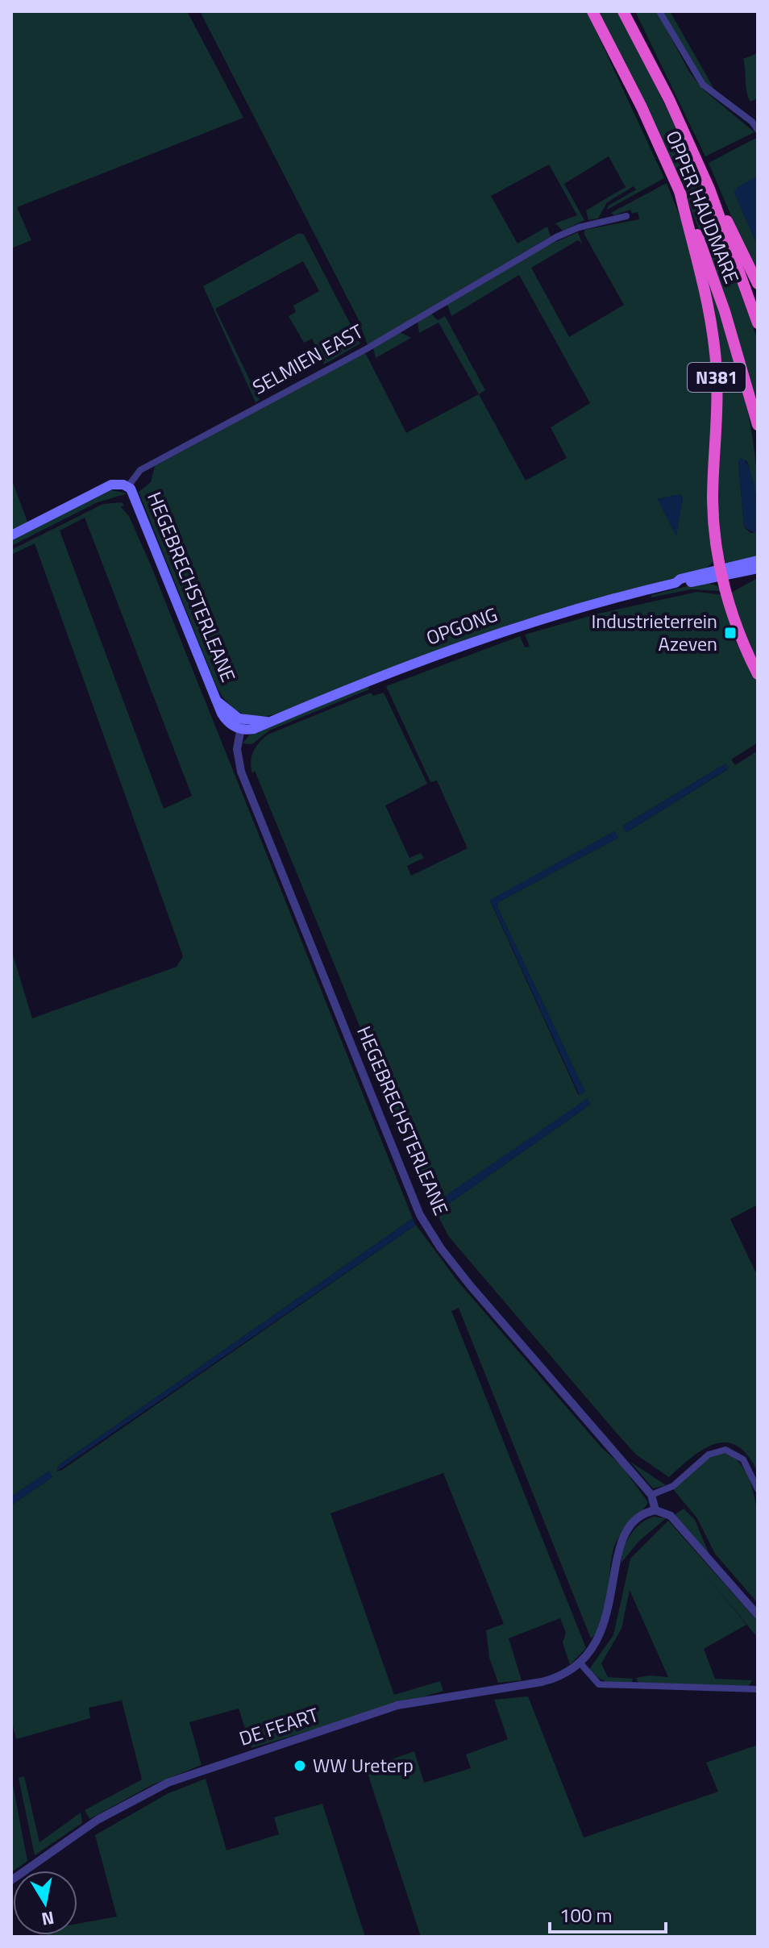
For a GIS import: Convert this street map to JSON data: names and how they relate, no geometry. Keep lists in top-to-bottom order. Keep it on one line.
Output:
{"streets":{"highway":["OPPER HAUDMARE","N381"],"main road":["HEGEBRECHSTERLEANE","OPGONG"],"street":["SELMIEN EAST","DE FEART"]},"crossings":[["OPPER HAUDMARE","N381"],["SELMIEN EAST","HEGEBRECHSTERLEANE"],["N381","OPGONG"],["HEGEBRECHSTERLEANE","OPGONG"],["HEGEBRECHSTERLEANE","DE FEART"]],"places":{"transit":["Industrieterrein Azeven"],"other":["WW Ureterp"]},"scale_bar":"100 m","north":"bottom"}
